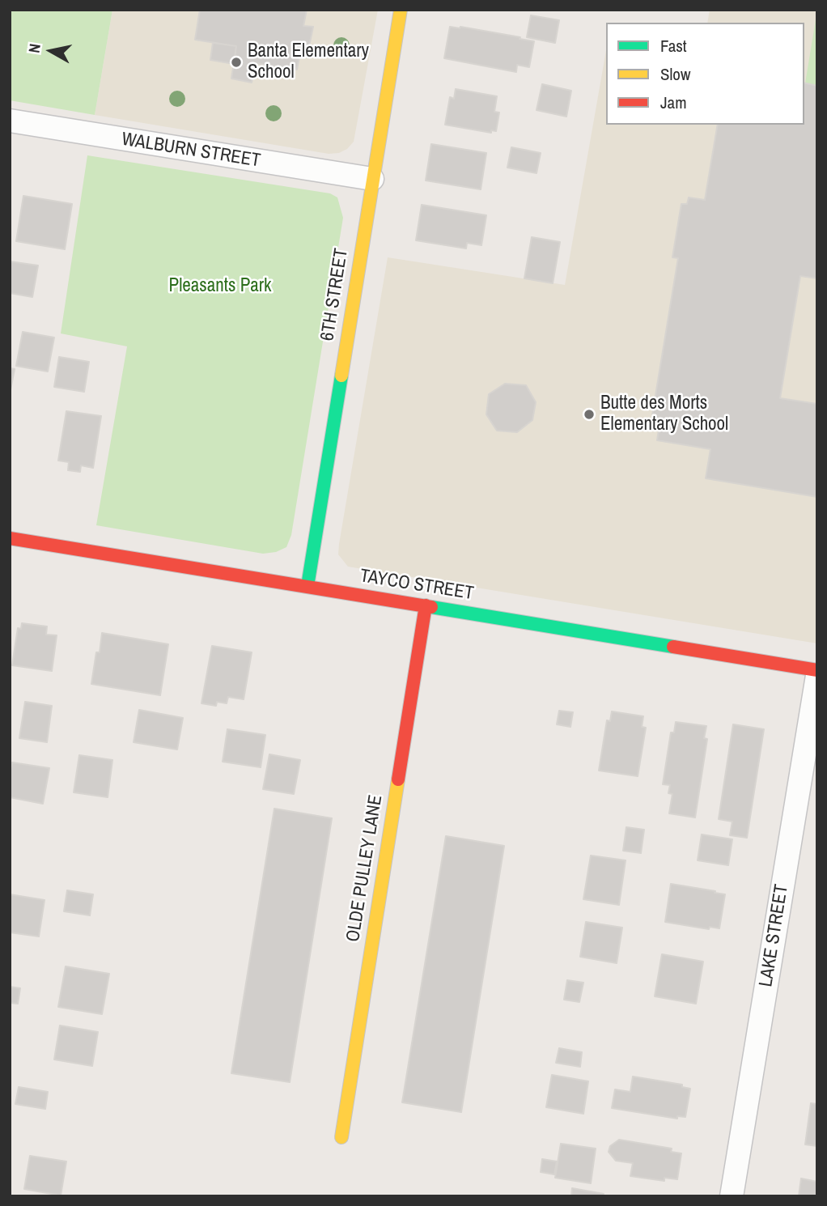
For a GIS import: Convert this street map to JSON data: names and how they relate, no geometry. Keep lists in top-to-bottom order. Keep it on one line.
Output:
{"streets":{"street":["WALBURN STREET","6TH STREET","TAYCO STREET","OLDE PULLEY LANE","LAKE STREET"]},"crossings":[["WALBURN STREET","6TH STREET"],["6TH STREET","TAYCO STREET"],["TAYCO STREET","OLDE PULLEY LANE"]],"parks":["Pleasants Park"],"places":["Banta Elementary School","Butte des Morts Elementary School"],"legend":["Fast","Slow","Jam"],"north":"left"}
